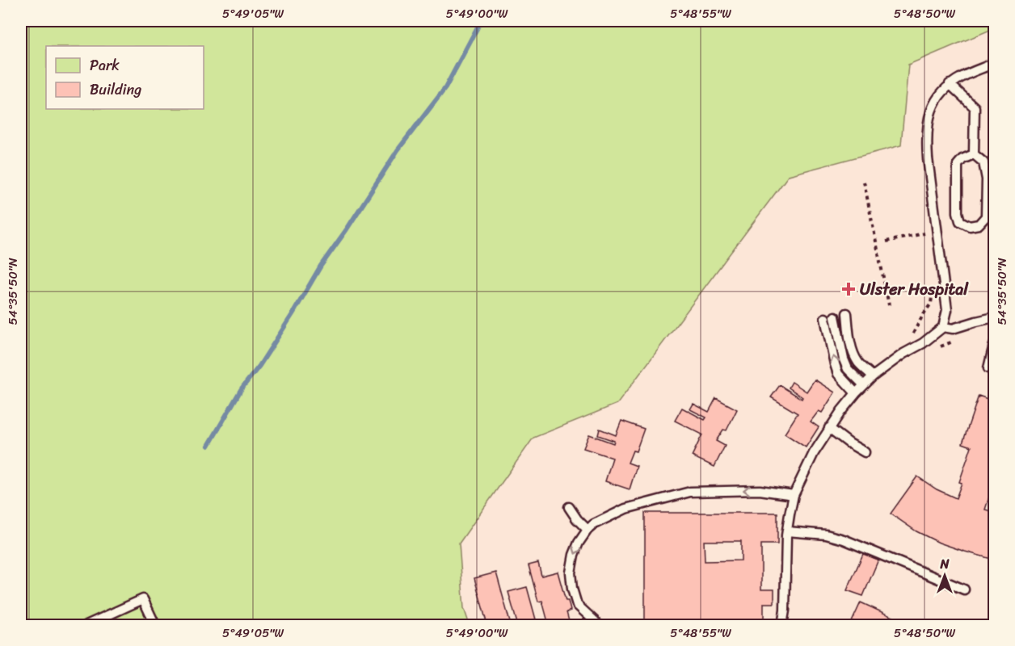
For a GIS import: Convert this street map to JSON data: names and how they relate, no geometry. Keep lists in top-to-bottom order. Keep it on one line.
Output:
{"places":{"health":["Ulster Hospital"]},"legend":["Park","Building"],"north":"top","coordinates":["5°49'05\"W","5°49'00\"W","5°48'55\"W","5°48'50\"W","54°35'50\"N"]}
